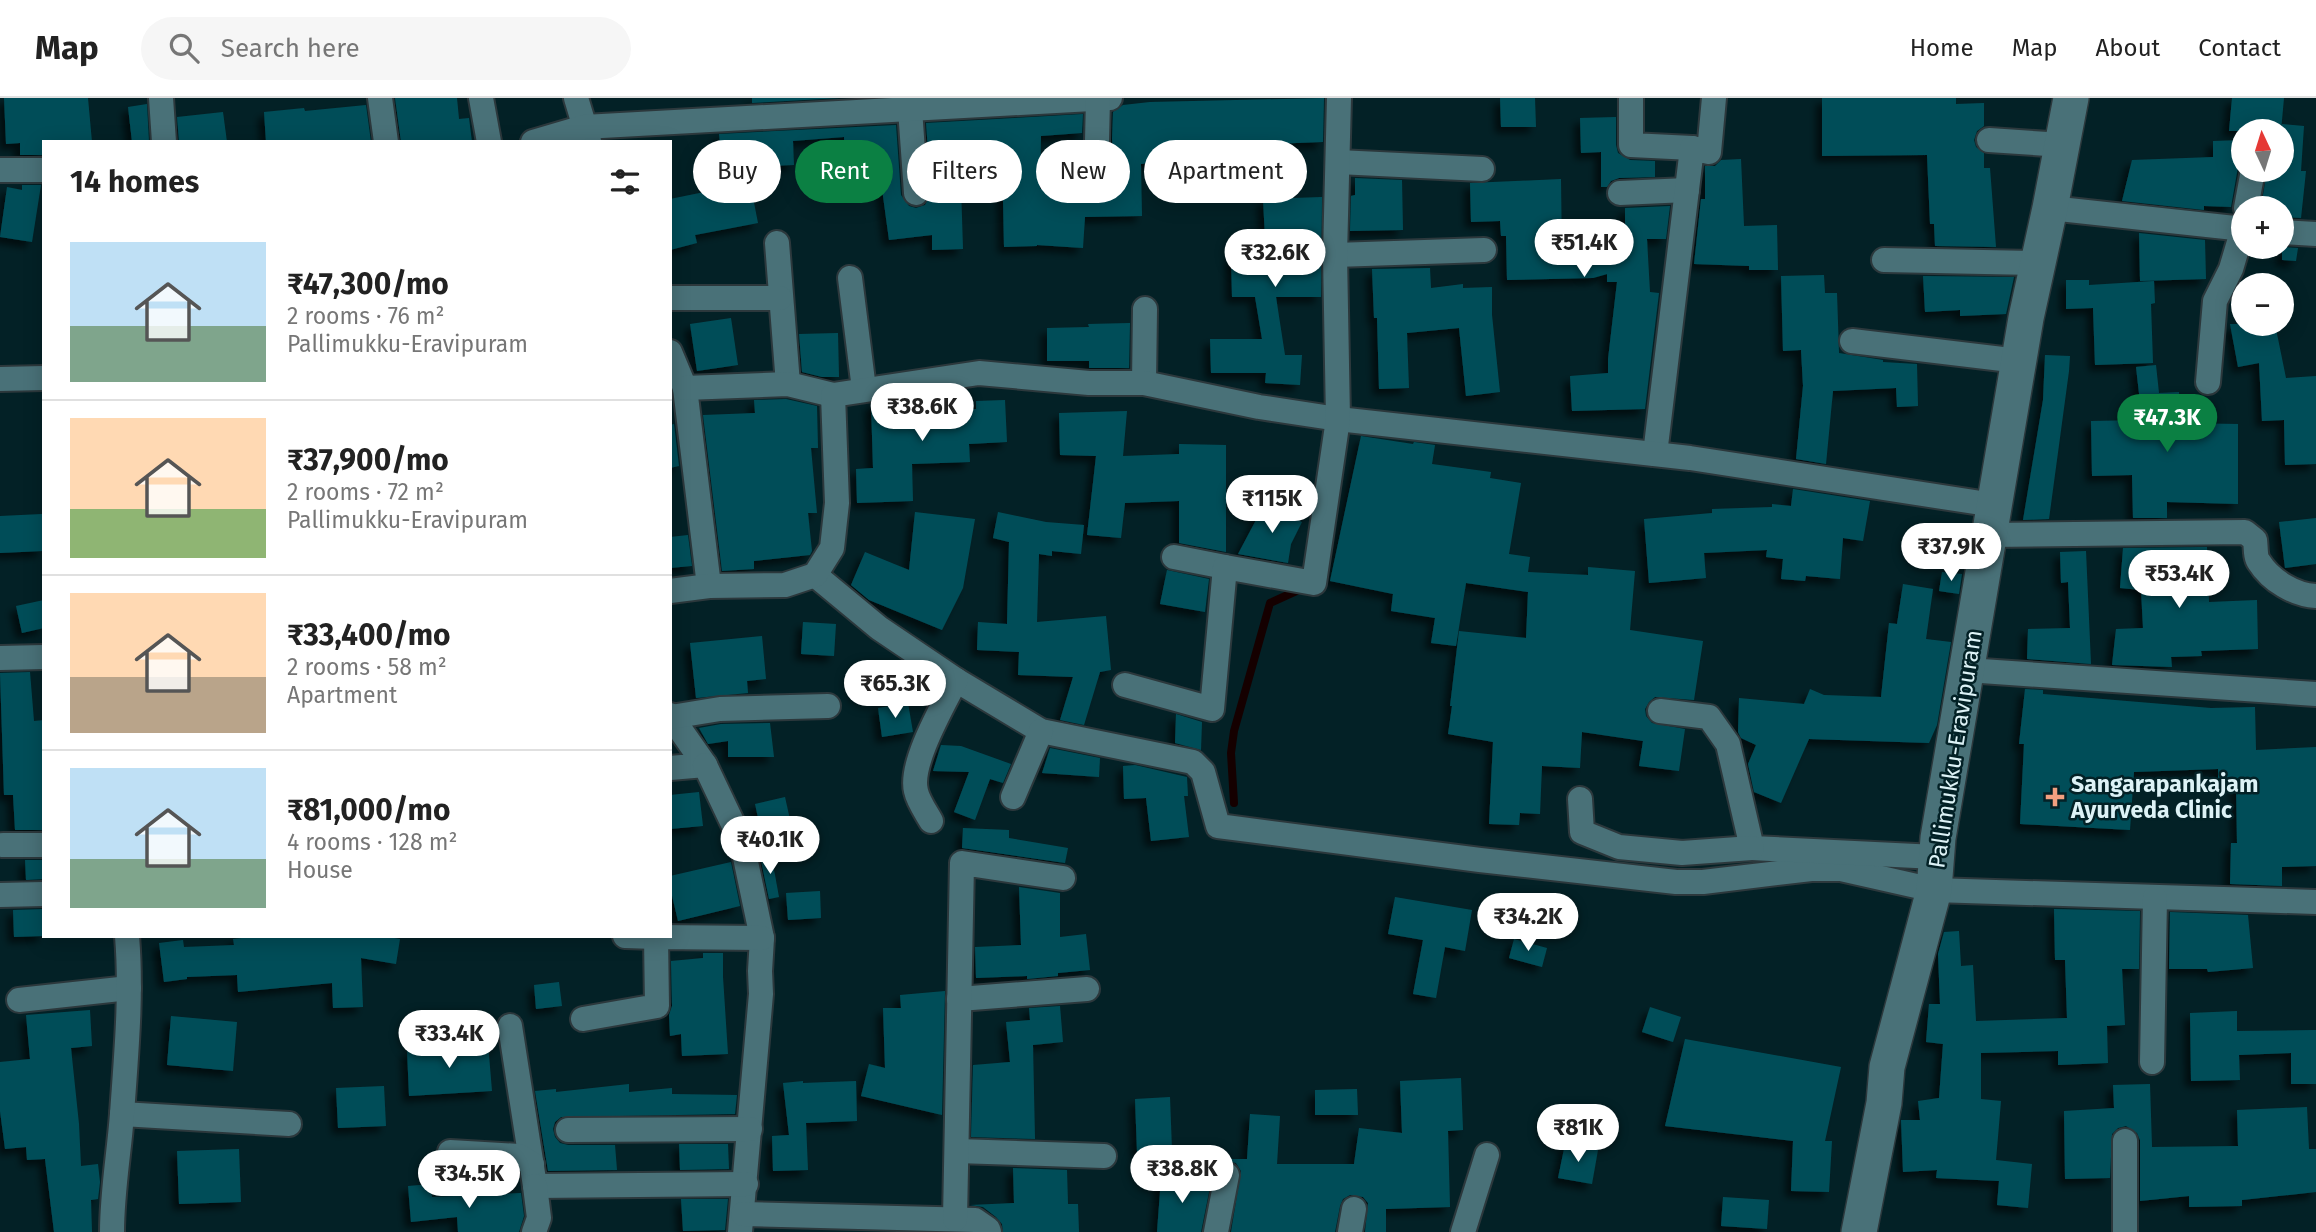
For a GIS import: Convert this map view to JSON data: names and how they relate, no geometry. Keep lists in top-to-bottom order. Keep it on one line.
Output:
{"streets":{"main road":["Pallimukku-Eravipuram"]},"places":{"health":["Sangarapankajam Ayurveda Clinic"]},"north":"top","page":{"header":"Map","search":"Search here","nav":["Home","Map","About","Contact"],"map_buttons":["+","−"],"chip":["Buy","Rent","Filters","New","Apartment"],"heading":"14 homes","price":["₹51.4K","₹32.6K","₹38.6K","₹47.3K","₹115K","₹37.9K","₹53.4K","₹65.3K","₹40.1K","₹34.2K","₹33.4K","₹81K","₹38.8K","₹34.5K"],"list":[{"name":"₹47,300/mo","note":"2 rooms · 76 m² · Pallimukku-Eravipuram"},{"name":"₹37,900/mo","note":"2 rooms · 72 m² · Pallimukku-Eravipuram"},{"name":"₹33,400/mo","note":"2 rooms · 58 m² · Apartment"},{"name":"₹81,000/mo","note":"4 rooms · 128 m² · House"}]}}
